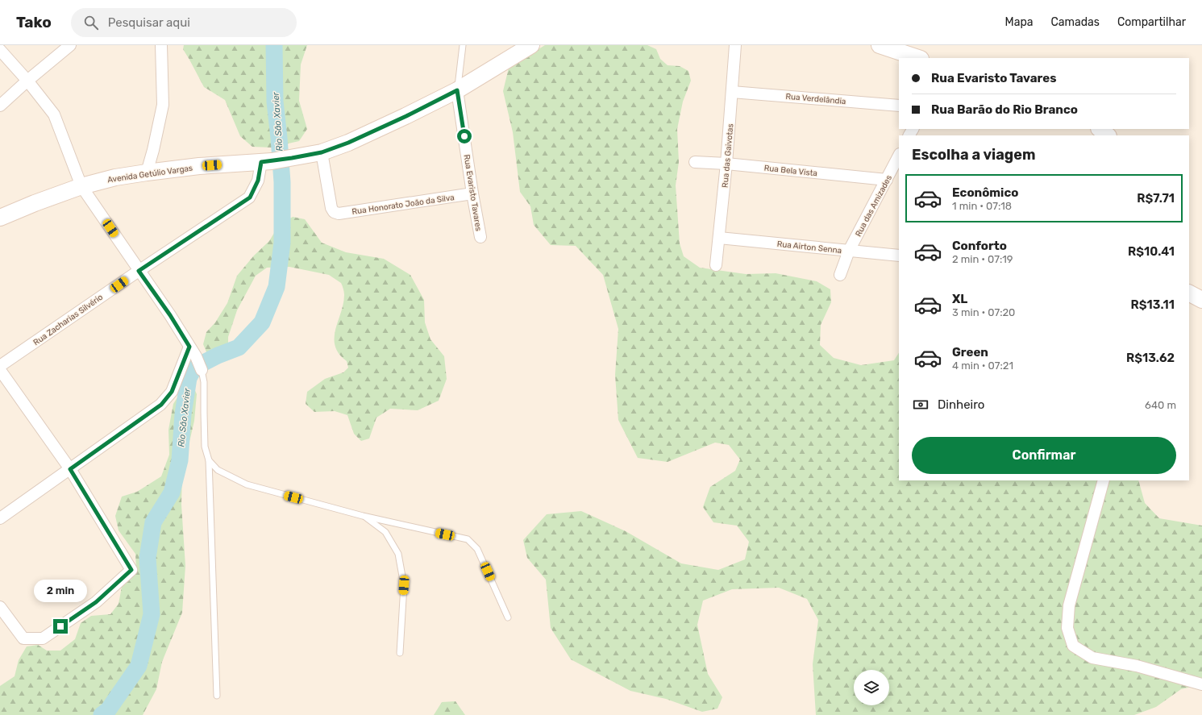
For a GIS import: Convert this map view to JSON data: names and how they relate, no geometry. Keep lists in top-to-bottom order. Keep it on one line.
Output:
{"streets":{"street":["Rua Verdelândia","Rua das Gaivotas","Rua Bela Vista","Avenida Getúlio Vargas","Rua Evaristo Tavares","Rua Honorato João da Silva","Rua das Amizades","Rua Airton Senna","Rua Zacharias Silvério"]},"crossings":[["Rua Verdelândia","Rua das Gaivotas"],["Rua das Gaivotas","Rua Bela Vista"],["Rua das Gaivotas","Rua Airton Senna"],["Rua Bela Vista","Rua das Amizades"],["Avenida Getúlio Vargas","Rua Evaristo Tavares"],["Avenida Getúlio Vargas","Rua Honorato João da Silva"],["Avenida Getúlio Vargas","Rua Zacharias Silvério"],["Rua Evaristo Tavares","Rua Honorato João da Silva"],["Rua das Amizades","Rua Airton Senna"]],"water":["Rio São Xavier"],"page":{"header":"Tako","search":"Pesquisar aqui","nav":["Mapa","Camadas","Compartilhar"],"banner":["Rua Evaristo Tavares","Rua Barão do Rio Branco"],"heading":"Escolha a viagem","list":[{"name":"Econômico","note":"1 min · 07:18","value":"R$7.71"},{"name":"Conforto","note":"2 min · 07:19","value":"R$10.41"},{"name":"XL","note":"3 min · 07:20","value":"R$13.11"},{"name":"Green","note":"4 min · 07:21","value":"R$13.62"}],"pay":["Dinheiro","640 m"],"buttons":"Confirmar","bubble":"2 min"}}
